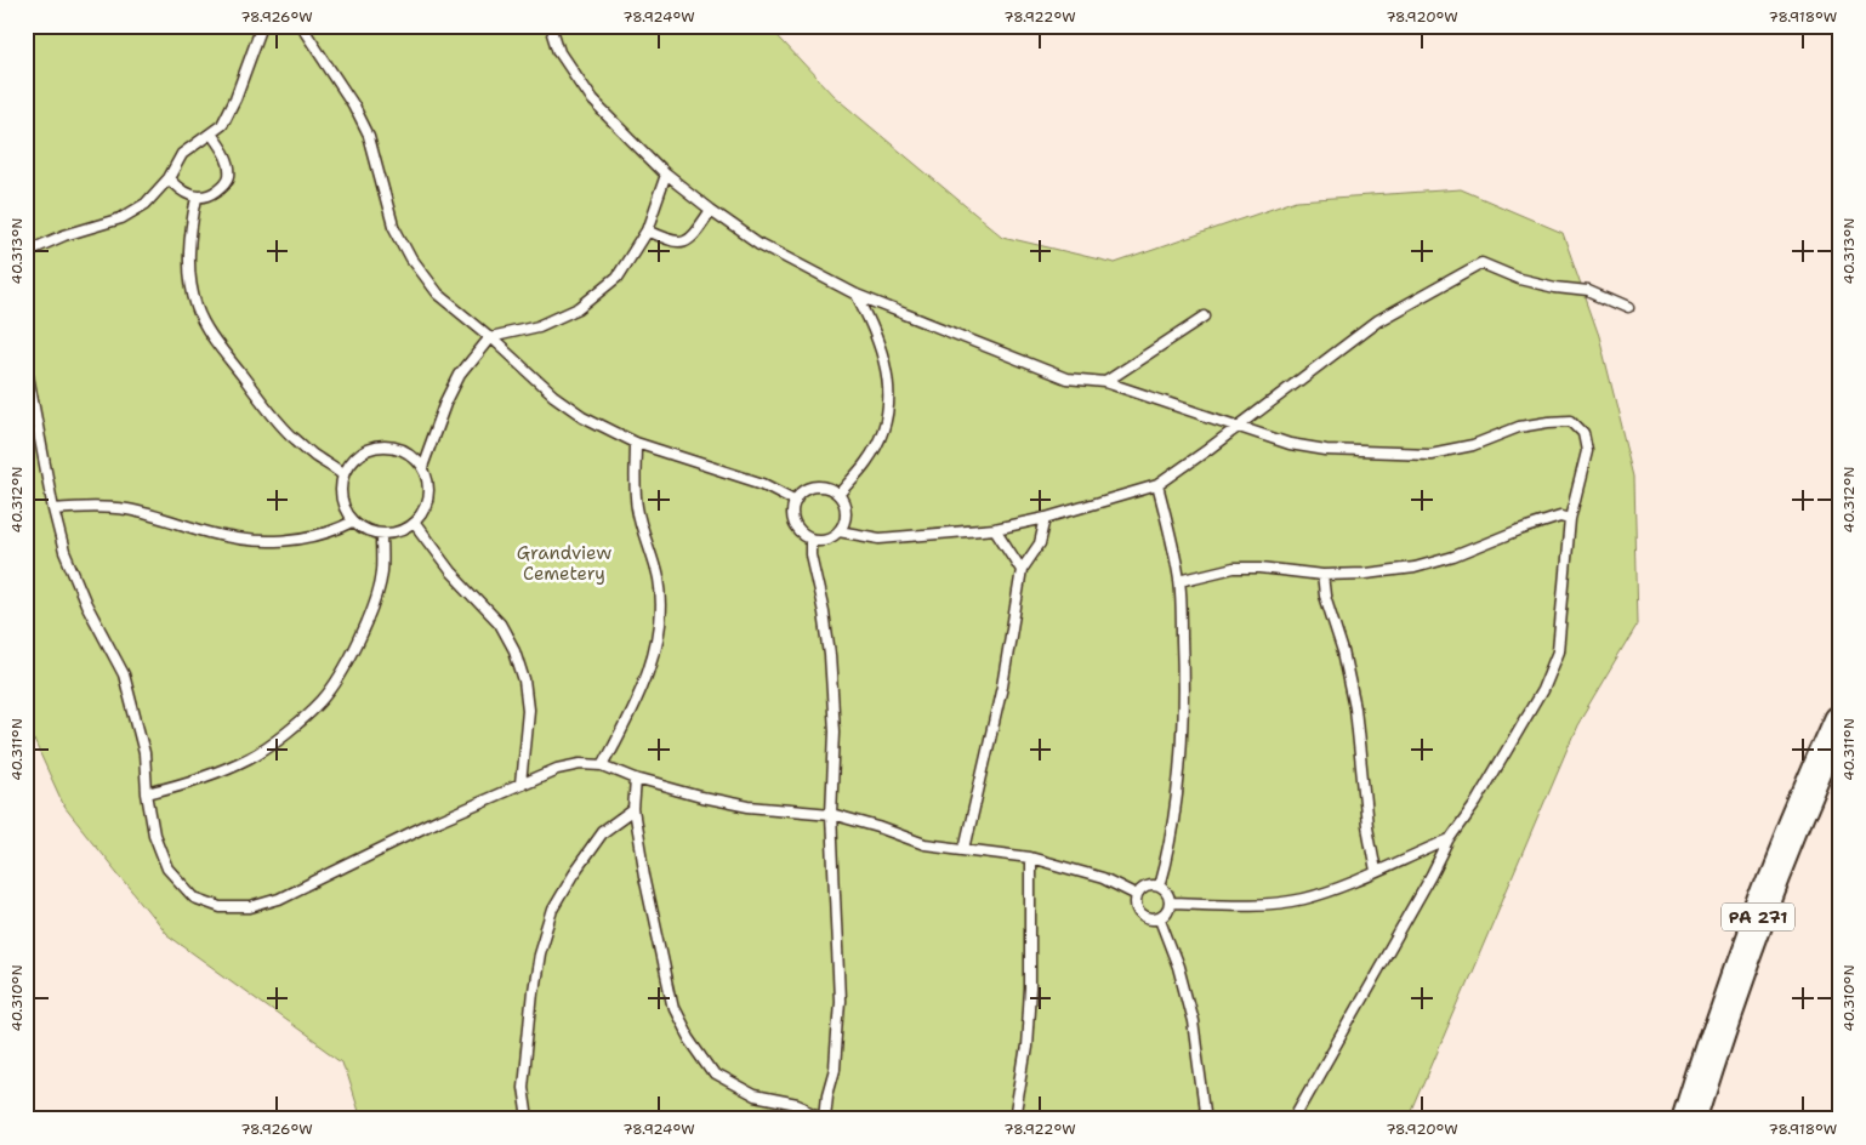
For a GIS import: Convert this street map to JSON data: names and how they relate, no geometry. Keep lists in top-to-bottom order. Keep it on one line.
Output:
{"streets":{"main road":["PA 271"]},"parks":["Grandview Cemetery"],"coordinates":["78.926°W","78.924°W","78.922°W","78.920°W","78.918°W","40.313°N","40.312°N","40.311°N","40.310°N"]}
